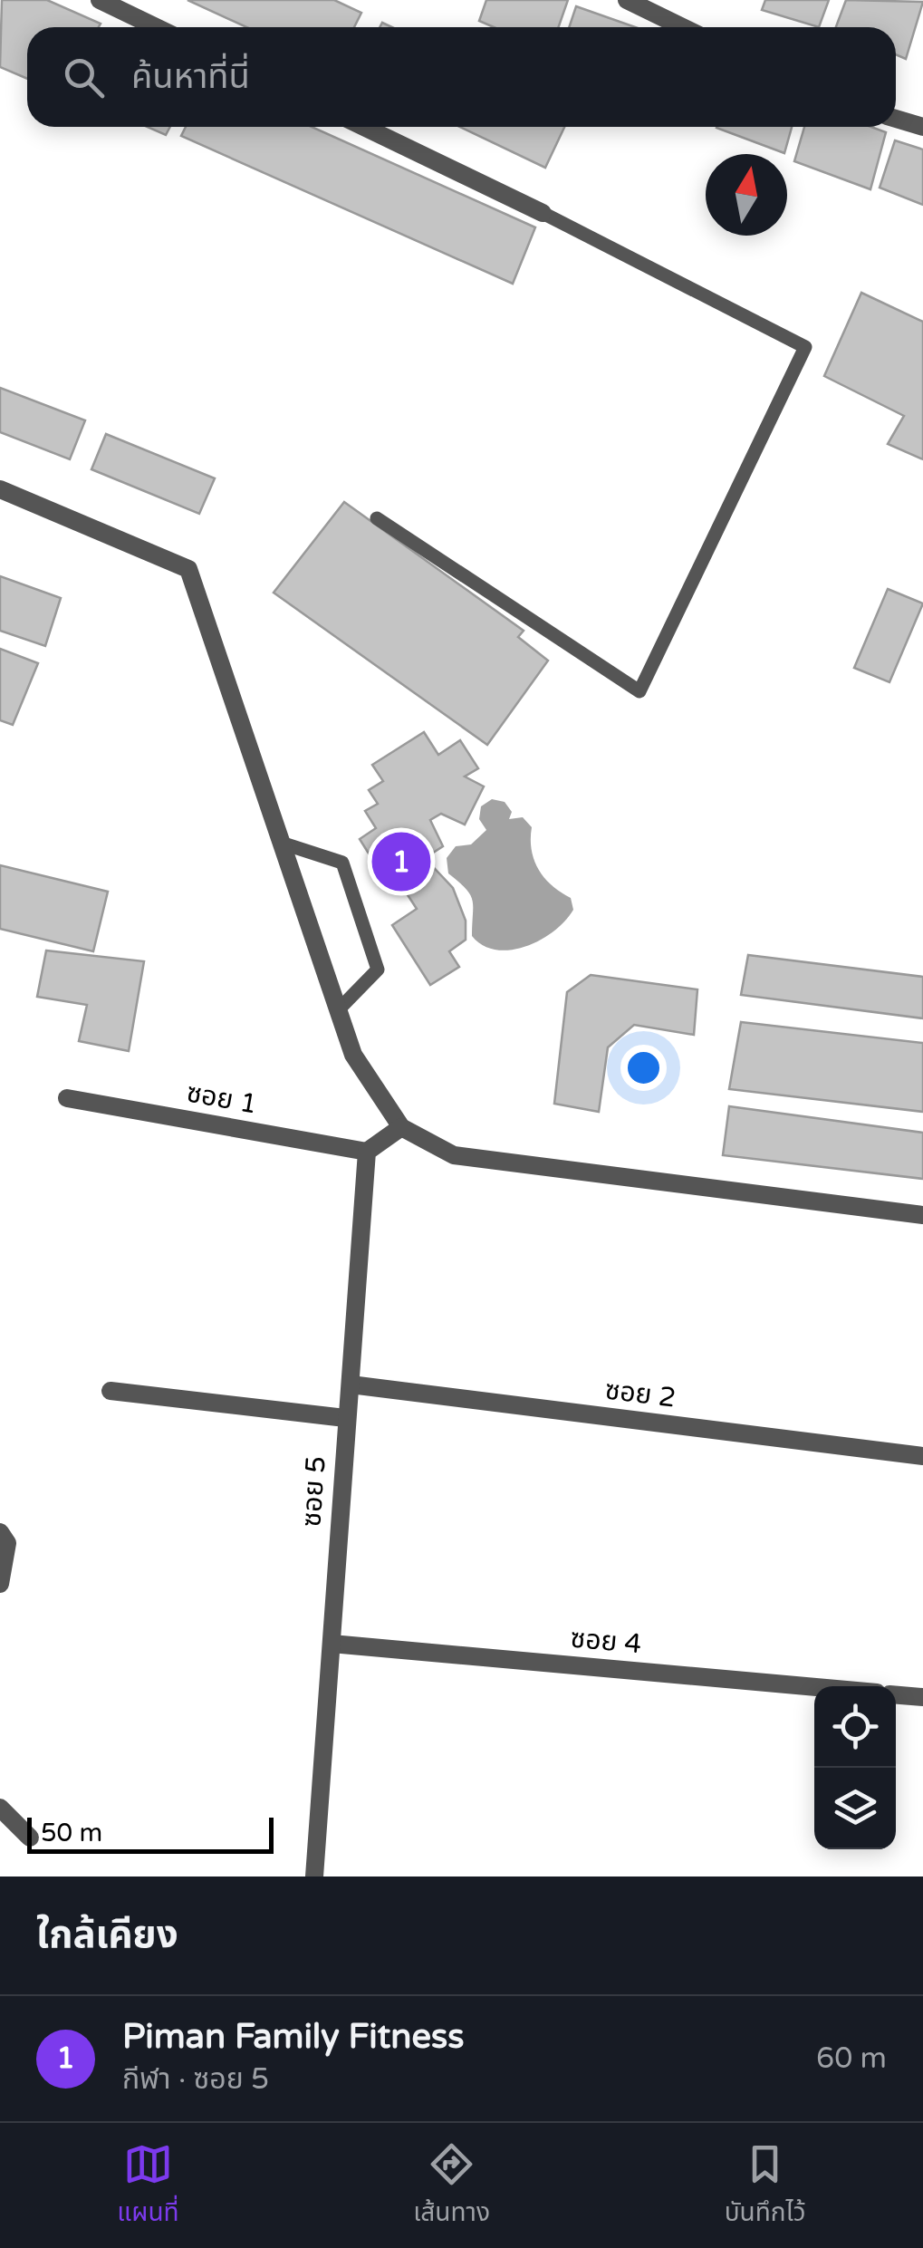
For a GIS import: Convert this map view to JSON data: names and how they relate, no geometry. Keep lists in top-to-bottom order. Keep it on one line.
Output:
{"streets":{"street":["ซอย 1","ซอย 2","ซอย 5","ซอย 4"]},"crossings":[["ซอย 1","ซอย 5"],["ซอย 2","ซอย 5"],["ซอย 5","ซอย 4"]],"scale_bar":"50 m","north":"top","page":{"search":"ค้นหาที่นี่","pins":"1","scale":"50 m","heading":"ใกล้เคียง","list":[{"mark":"1","name":"Piman Family Fitness","note":"กีฬา · ซอย 5","value":"60 m"}],"nav":["แผนที่","เส้นทาง","บันทึกไว้"]}}
